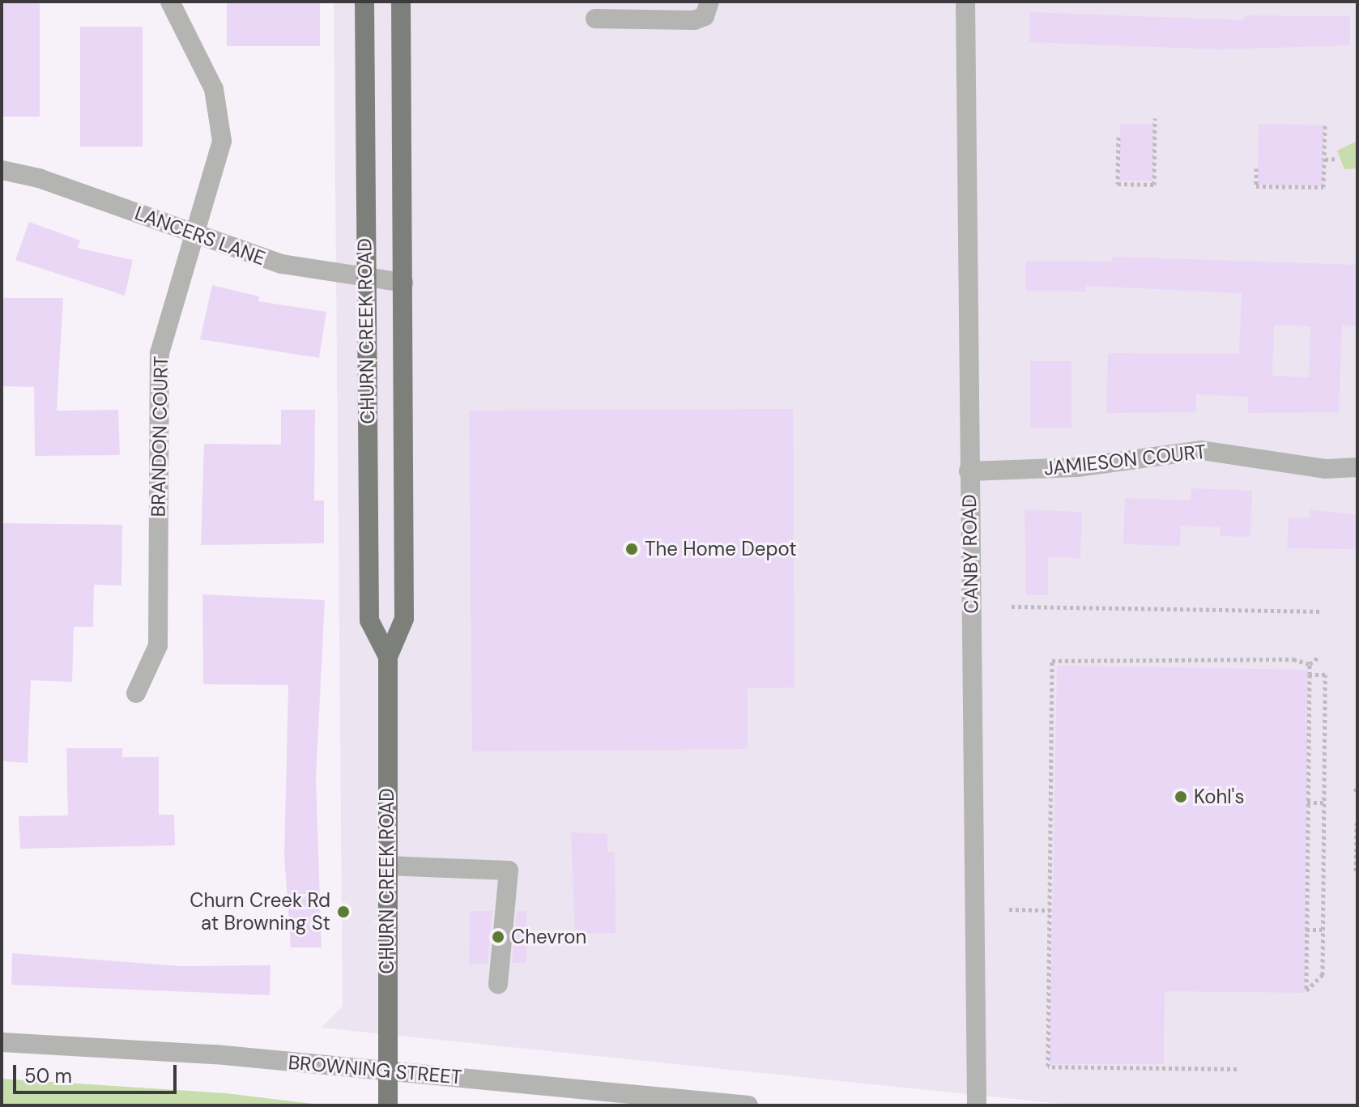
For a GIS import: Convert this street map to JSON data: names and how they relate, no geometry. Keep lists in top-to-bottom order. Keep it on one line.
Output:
{"streets":{"main road":["CHURN CREEK ROAD"],"street":["LANCERS LANE","BRANDON COURT","JAMIESON COURT","CANBY ROAD","BROWNING STREET"]},"crossings":[["LANCERS LANE","CHURN CREEK ROAD"],["LANCERS LANE","BRANDON COURT"],["CHURN CREEK ROAD","BROWNING STREET"],["JAMIESON COURT","CANBY ROAD"]],"places":["The Home Depot","Kohl's","Churn Creek Rd at Browning St","Chevron"],"scale_bar":"50 m"}
